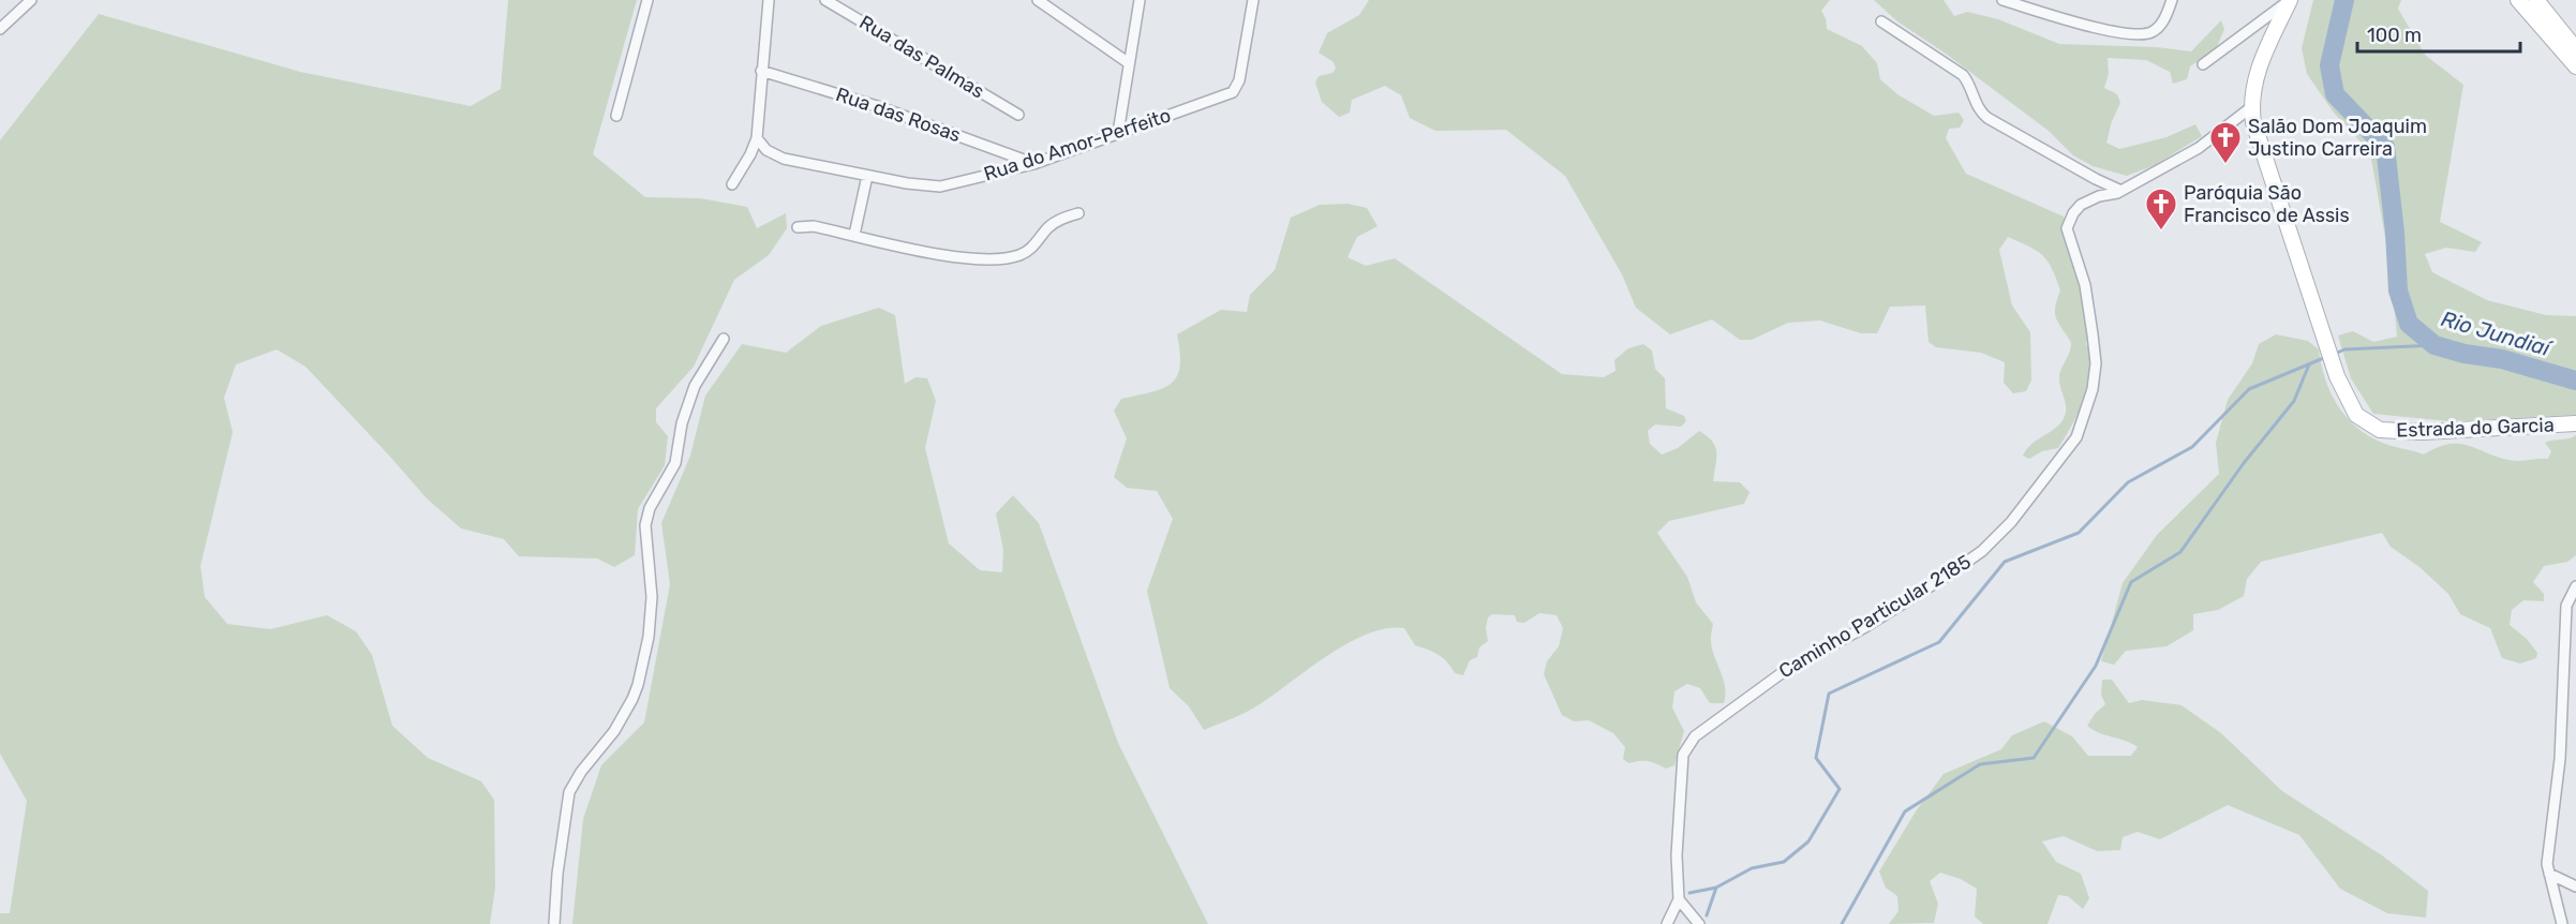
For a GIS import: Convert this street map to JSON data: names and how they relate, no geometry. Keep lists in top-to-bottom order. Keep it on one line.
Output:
{"streets":{"street":["Rua das Palmas","Rua das Rosas","Rua do Amor-Perfeito","Estrada do Garcia","Caminho Particular 2185"]},"crossings":[["Rua das Rosas","Rua do Amor-Perfeito"]],"water":["Rio Jundiaí"],"places":{"church":["Salão Dom Joaquim Justino Carreira","Paróquia São Francisco de Assis"]},"scale_bar":"100 m"}
